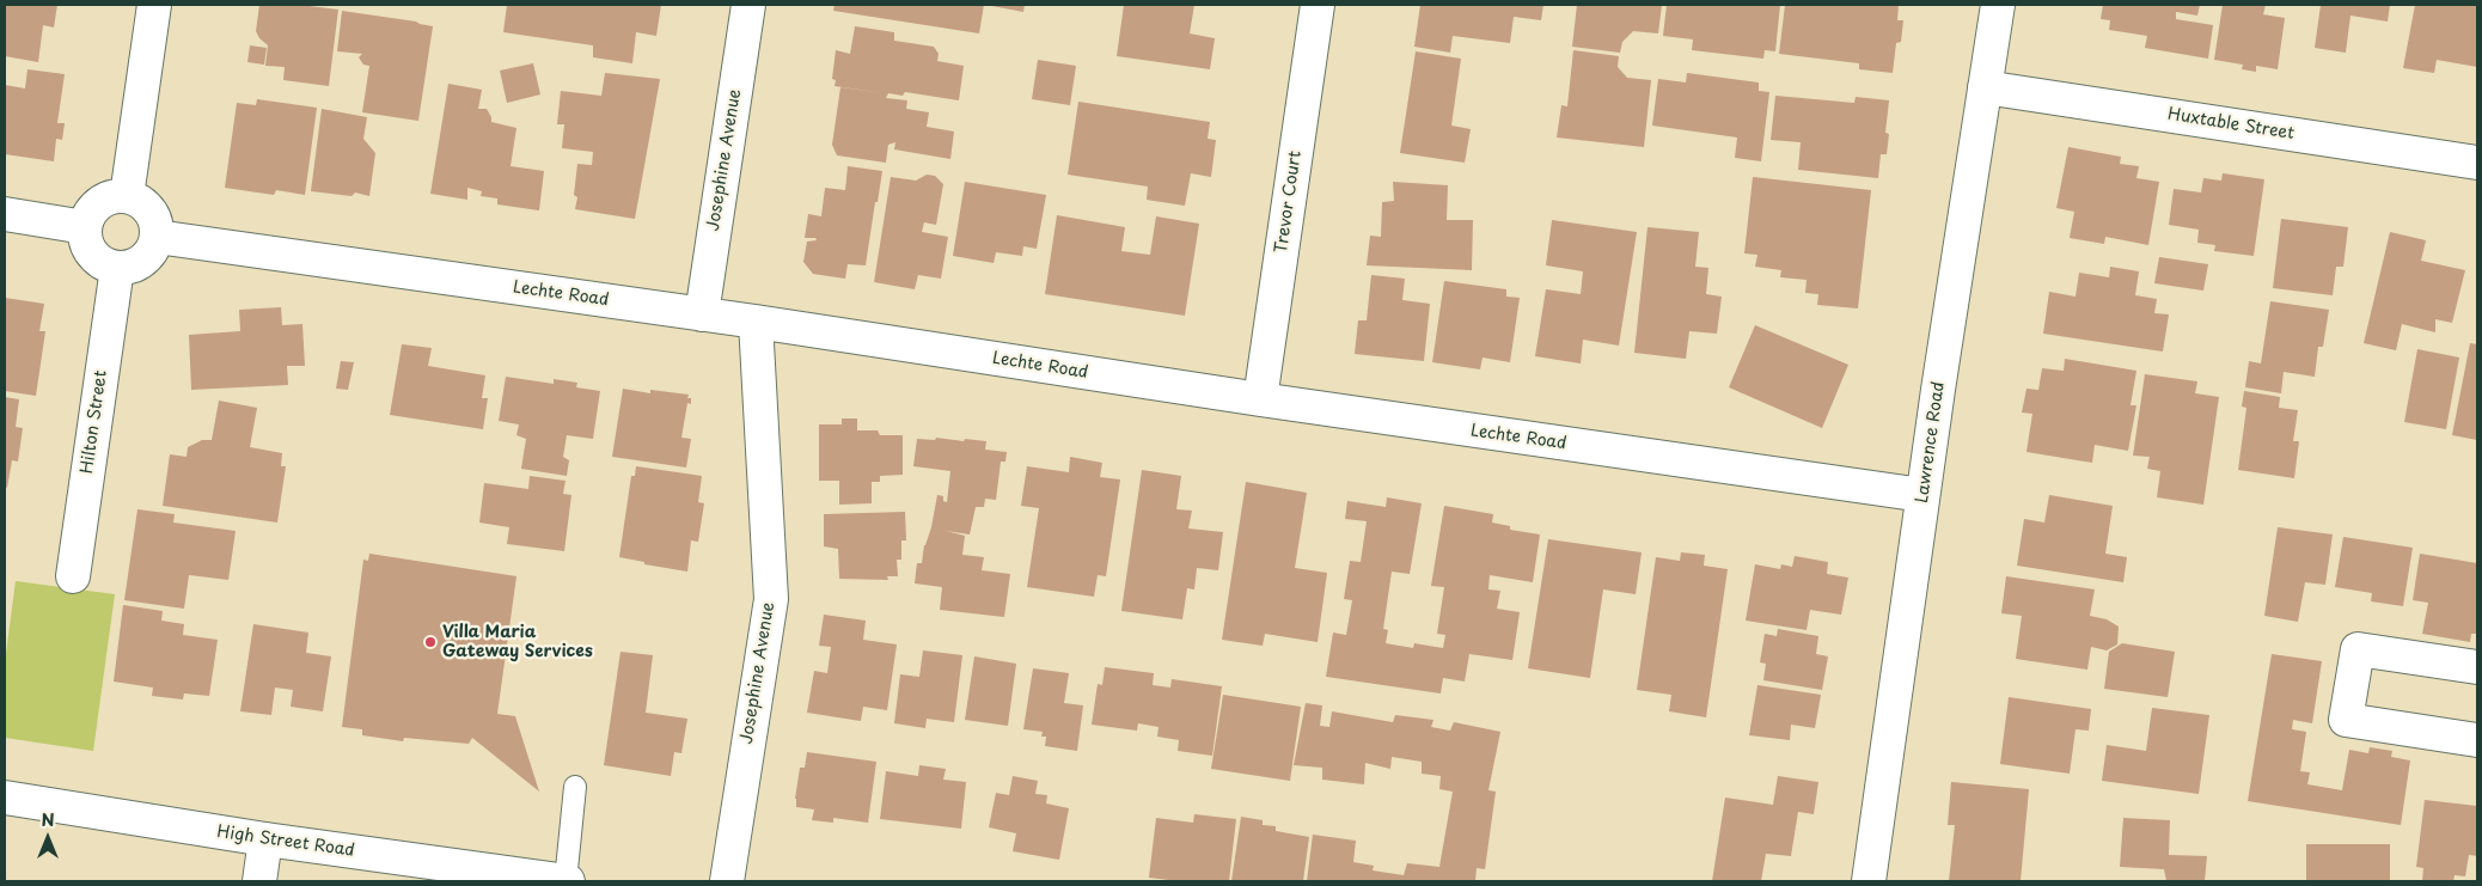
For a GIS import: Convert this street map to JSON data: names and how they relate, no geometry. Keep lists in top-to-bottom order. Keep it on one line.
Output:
{"streets":{"street":["Huxtable Street","Josephine Avenue","Trevor Court","Lechte Road","Hilton Street","Lawrence Road","High Street Road"]},"crossings":[["Huxtable Street","Lawrence Road"],["Josephine Avenue","Lechte Road"],["Trevor Court","Lechte Road"],["Lechte Road","Hilton Street"],["Lechte Road","Lawrence Road"]],"places":["Villa Maria Gateway Services"],"north":"top"}
